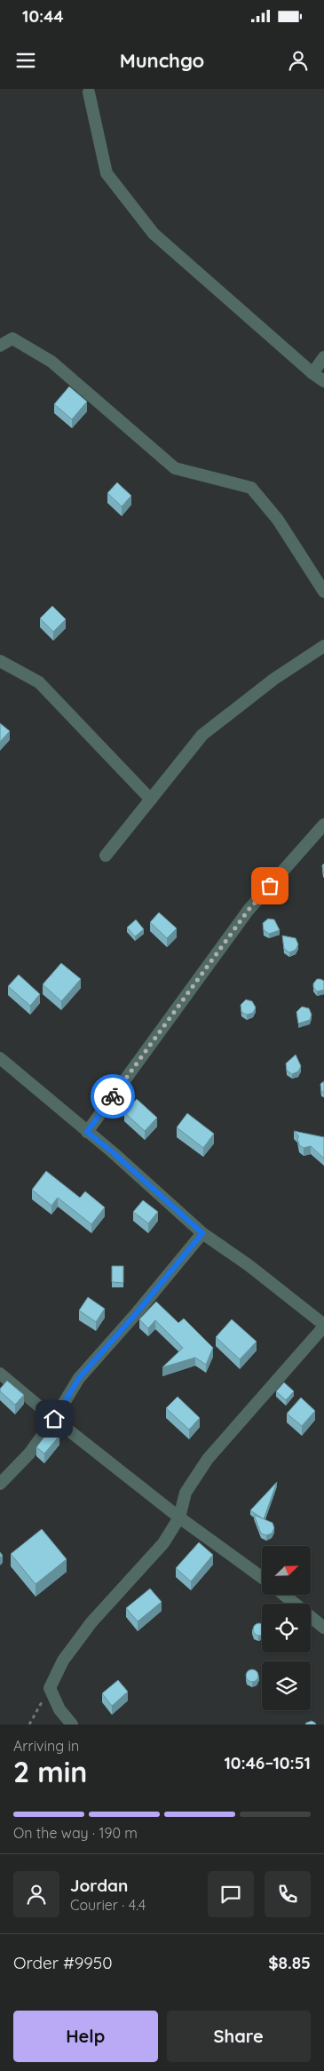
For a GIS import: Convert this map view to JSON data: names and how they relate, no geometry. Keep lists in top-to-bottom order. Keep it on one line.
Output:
{"north":"top right","page":{"status":"10:44","header":"Munchgo","heading":["2 min","Arriving in","10:46–10:51"],"panel":["Jordan","Courier · 4.4","Order #9950","$8.85"],"bar":"On the way · 190 m","buttons":["Help","Share"]}}
